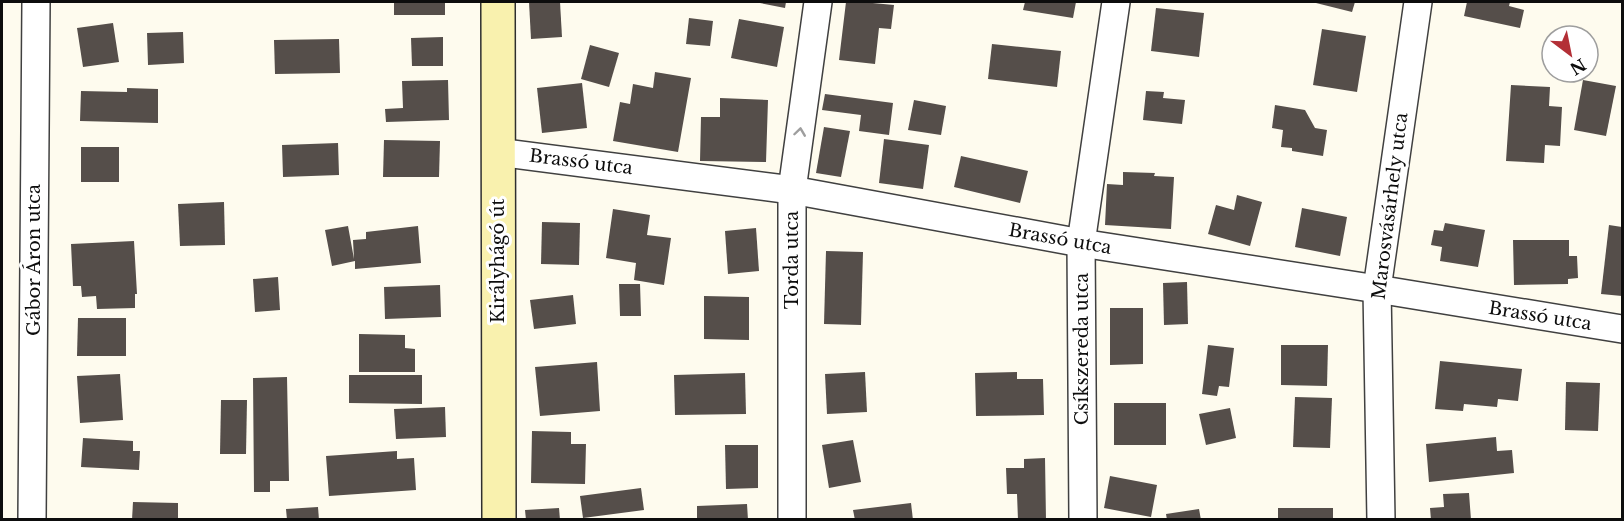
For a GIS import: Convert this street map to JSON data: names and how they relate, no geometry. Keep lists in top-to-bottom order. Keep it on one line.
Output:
{"streets":{"street":["Brassó utca","Marosvásárhely utca","Gábor Áron utca","Torda utca","Királyhágó út","Csíkszereda utca"]},"crossings":[["Brassó utca","Marosvásárhely utca"],["Brassó utca","Torda utca"],["Brassó utca","Királyhágó út"],["Brassó utca","Csíkszereda utca"]],"one_way":["Torda utca"],"north":"bottom right"}
